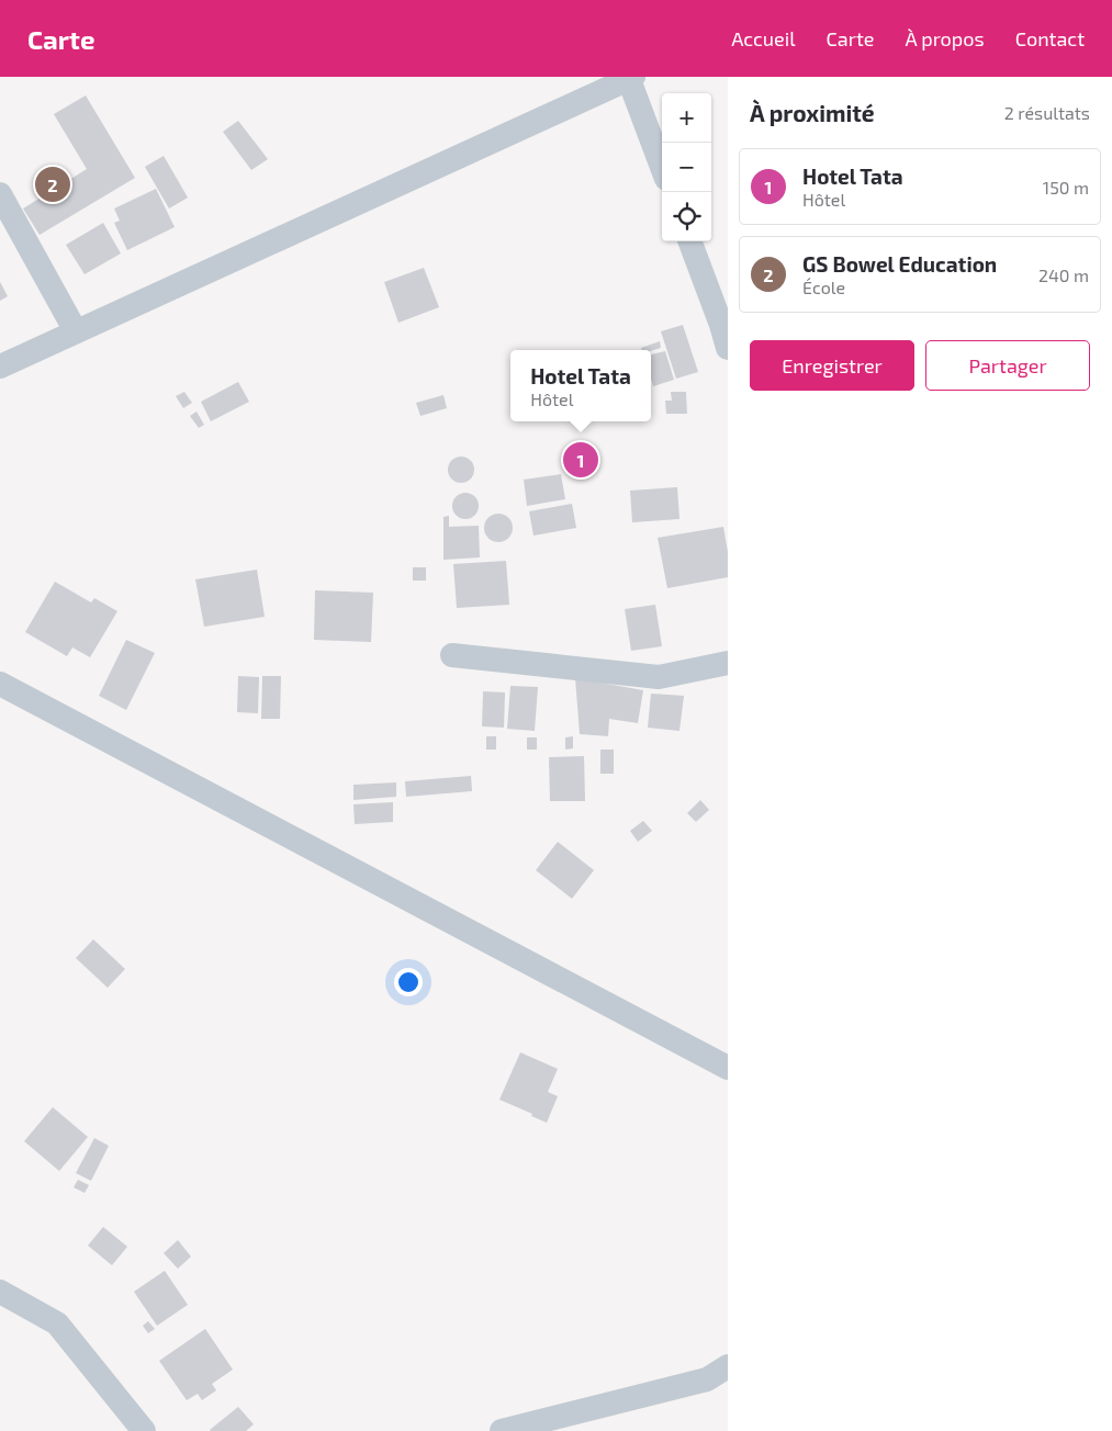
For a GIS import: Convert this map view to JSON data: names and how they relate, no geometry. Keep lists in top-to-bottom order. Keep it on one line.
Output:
{"page":{"header":"Carte","nav":["Accueil","Carte","À propos","Contact"],"heading":["À proximité","2 résultats"],"map_buttons":["+","−"],"list":[{"mark":"1","name":"Hotel Tata","note":"Hôtel","value":"150 m"},{"mark":"2","name":"GS Bowel Education","note":"École","value":"240 m"}],"pins":["2","1"],"buttons":["Enregistrer","Partager"],"popup":["Hotel Tata","Hôtel"]}}
